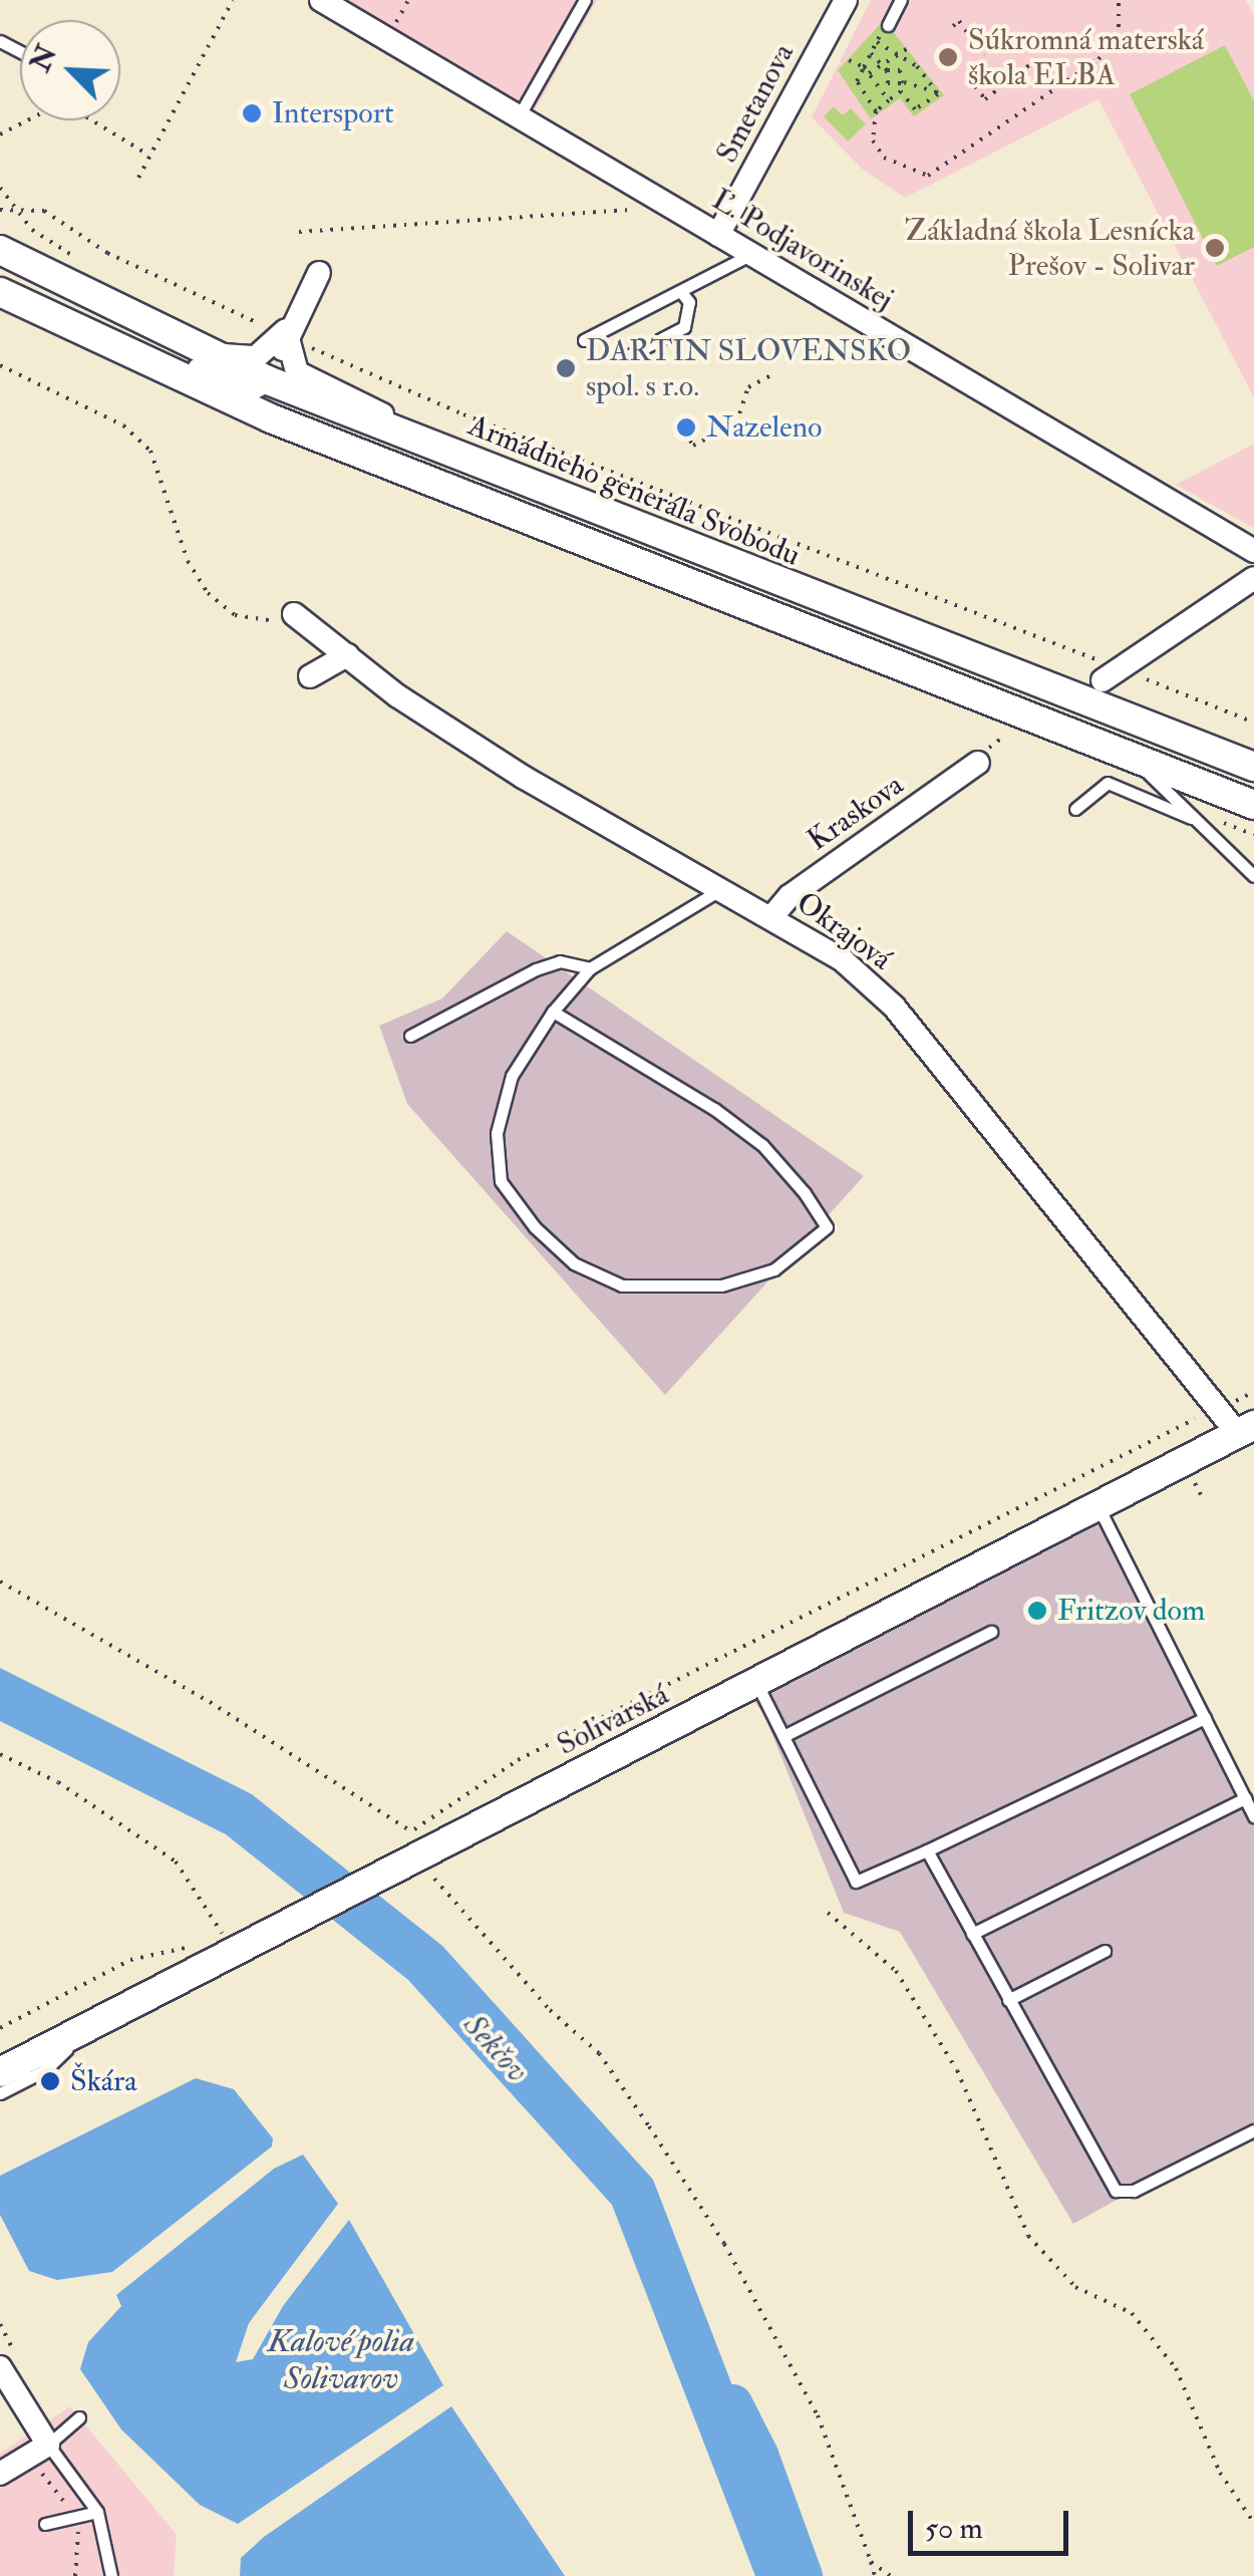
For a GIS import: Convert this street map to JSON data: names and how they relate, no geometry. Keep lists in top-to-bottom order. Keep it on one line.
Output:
{"streets":{"street":["Smetanova","Ľ. Podjavorinskej","Armádneho generála Svobodu","Kraskova","Okrajová","Solivarská"]},"crossings":[["Smetanova","Ľ. Podjavorinskej"],["Kraskova","Okrajová"],["Okrajová","Solivarská"]],"water":["Sekčov","Kalové polia Solivarov"],"places":["Súkromná materská škola ELBA","Intersport","Základná škola Lesnícka Prešov - Solivar","DARTIN SLOVENSKO spol. s r.o.","Nazeleno","Fritzov dom","Škára"],"scale_bar":"50 m","north":"top left"}
